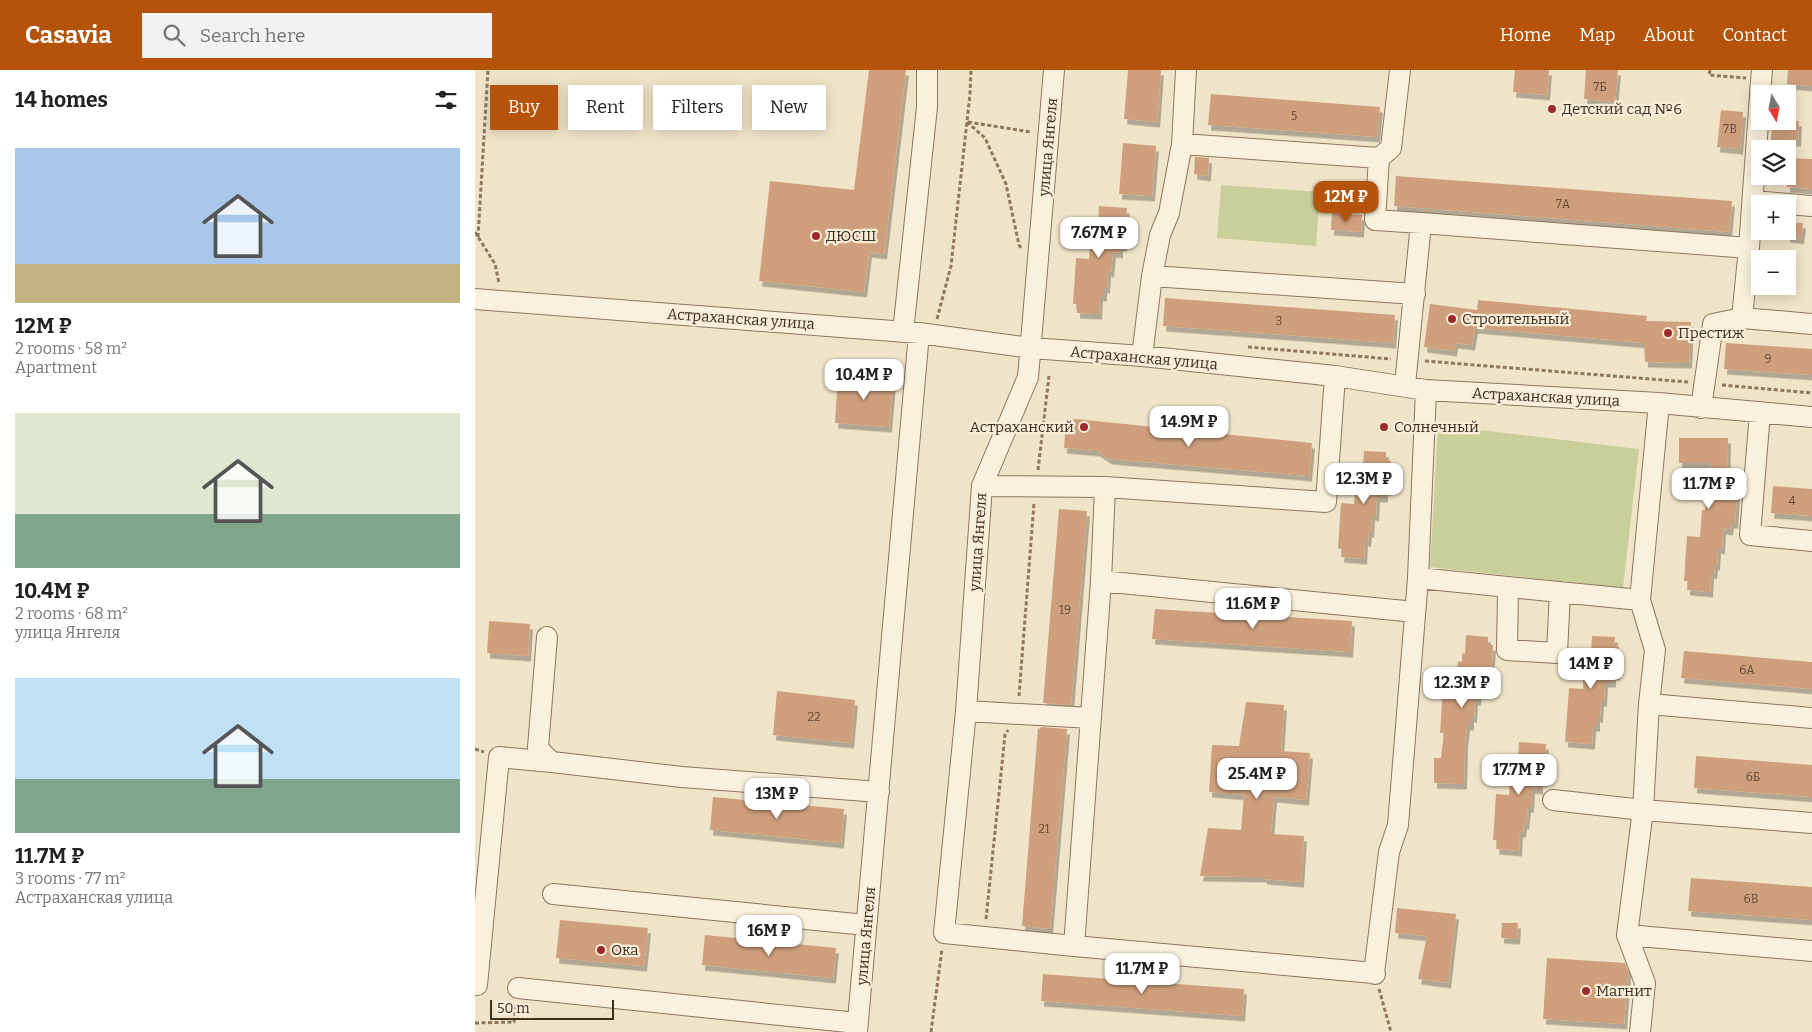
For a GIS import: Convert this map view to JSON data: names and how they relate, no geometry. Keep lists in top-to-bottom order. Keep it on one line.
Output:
{"streets":{"street":["улица Янгеля","Астраханская улица"]},"crossings":[["улица Янгеля","Астраханская улица"]],"places":["Детский сад №6","ДЮСШ","Строительный","Престиж","Астраханский","Солнечный","Ока","Магнит"],"house_numbers":["7Б","5","7В","7А","3","9","4","19","6А","22","6Б","21","6В"],"scale_bar":"50 m","north":"bottom","page":{"header":"Casavia","search":"Search here","nav":["Home","Map","About","Contact"],"heading":"14 homes","map_buttons":["+","−"],"chip":["Buy","Rent","Filters","New"],"list":[{"name":"12M ₽","note":"2 rooms · 58 m² · Apartment"},{"name":"10.4M ₽","note":"2 rooms · 68 m² · улица Янгеля"},{"name":"11.7M ₽","note":"3 rooms · 77 m² · Астраханская улица"}],"price":["12M ₽","7.67M ₽","10.4M ₽","14.9M ₽","12.3M ₽","11.7M ₽","11.6M ₽","14M ₽","12.3M ₽","17.7M ₽","25.4M ₽","13M ₽","16M ₽","11.7M ₽"],"scale":"50 m"}}
